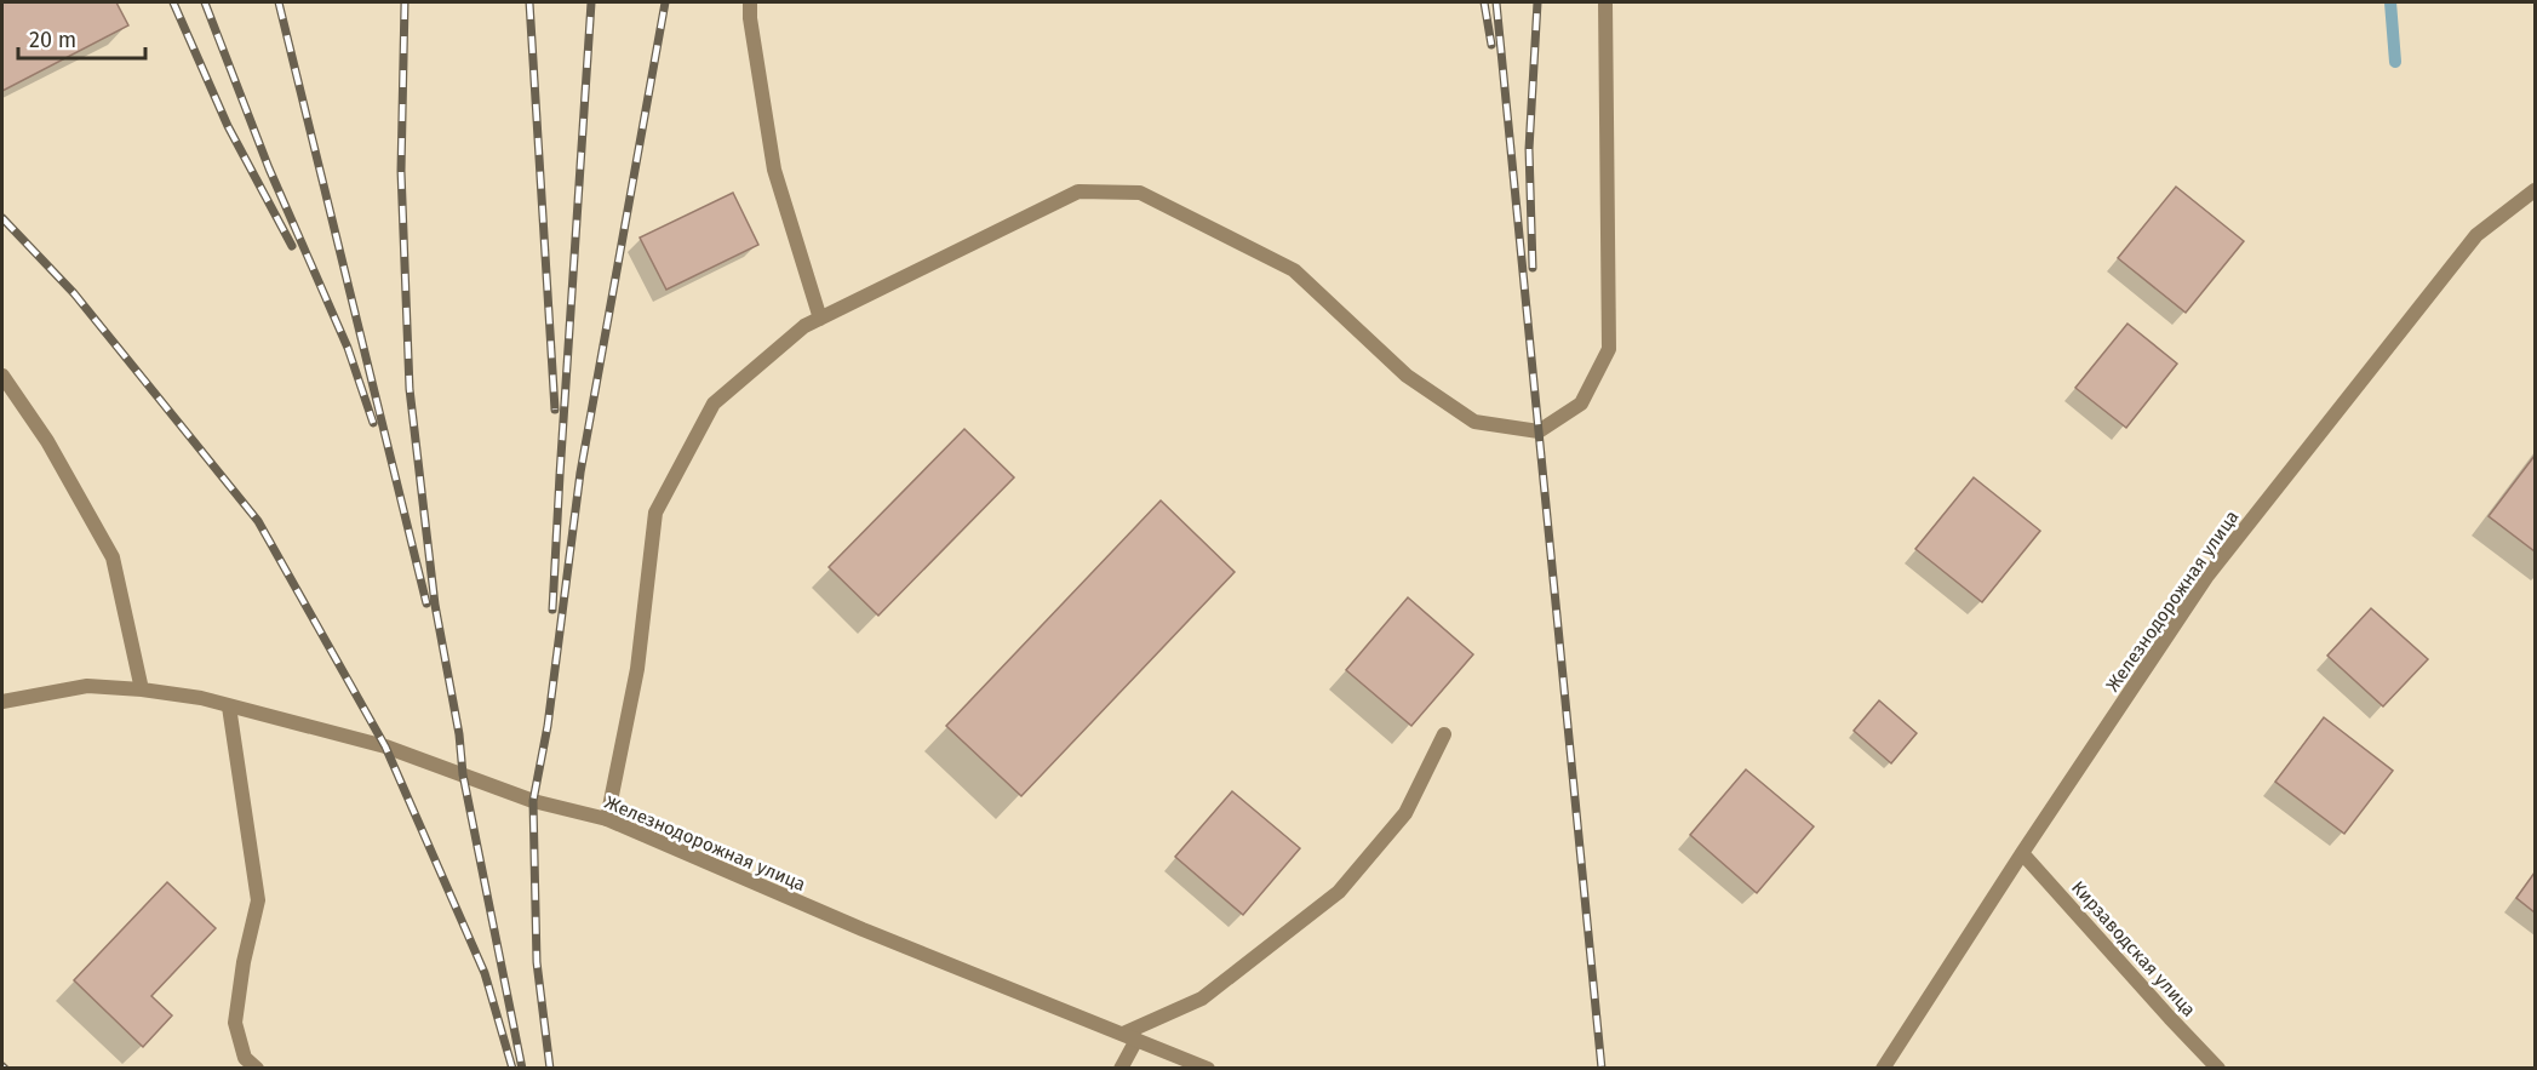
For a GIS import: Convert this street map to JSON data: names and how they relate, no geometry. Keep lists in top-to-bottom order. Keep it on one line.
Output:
{"streets":{"street":["Железнодорожная улица","Кирзаводская улица"]},"crossings":[["Железнодорожная улица","Кирзаводская улица"]],"scale_bar":"20 m"}
